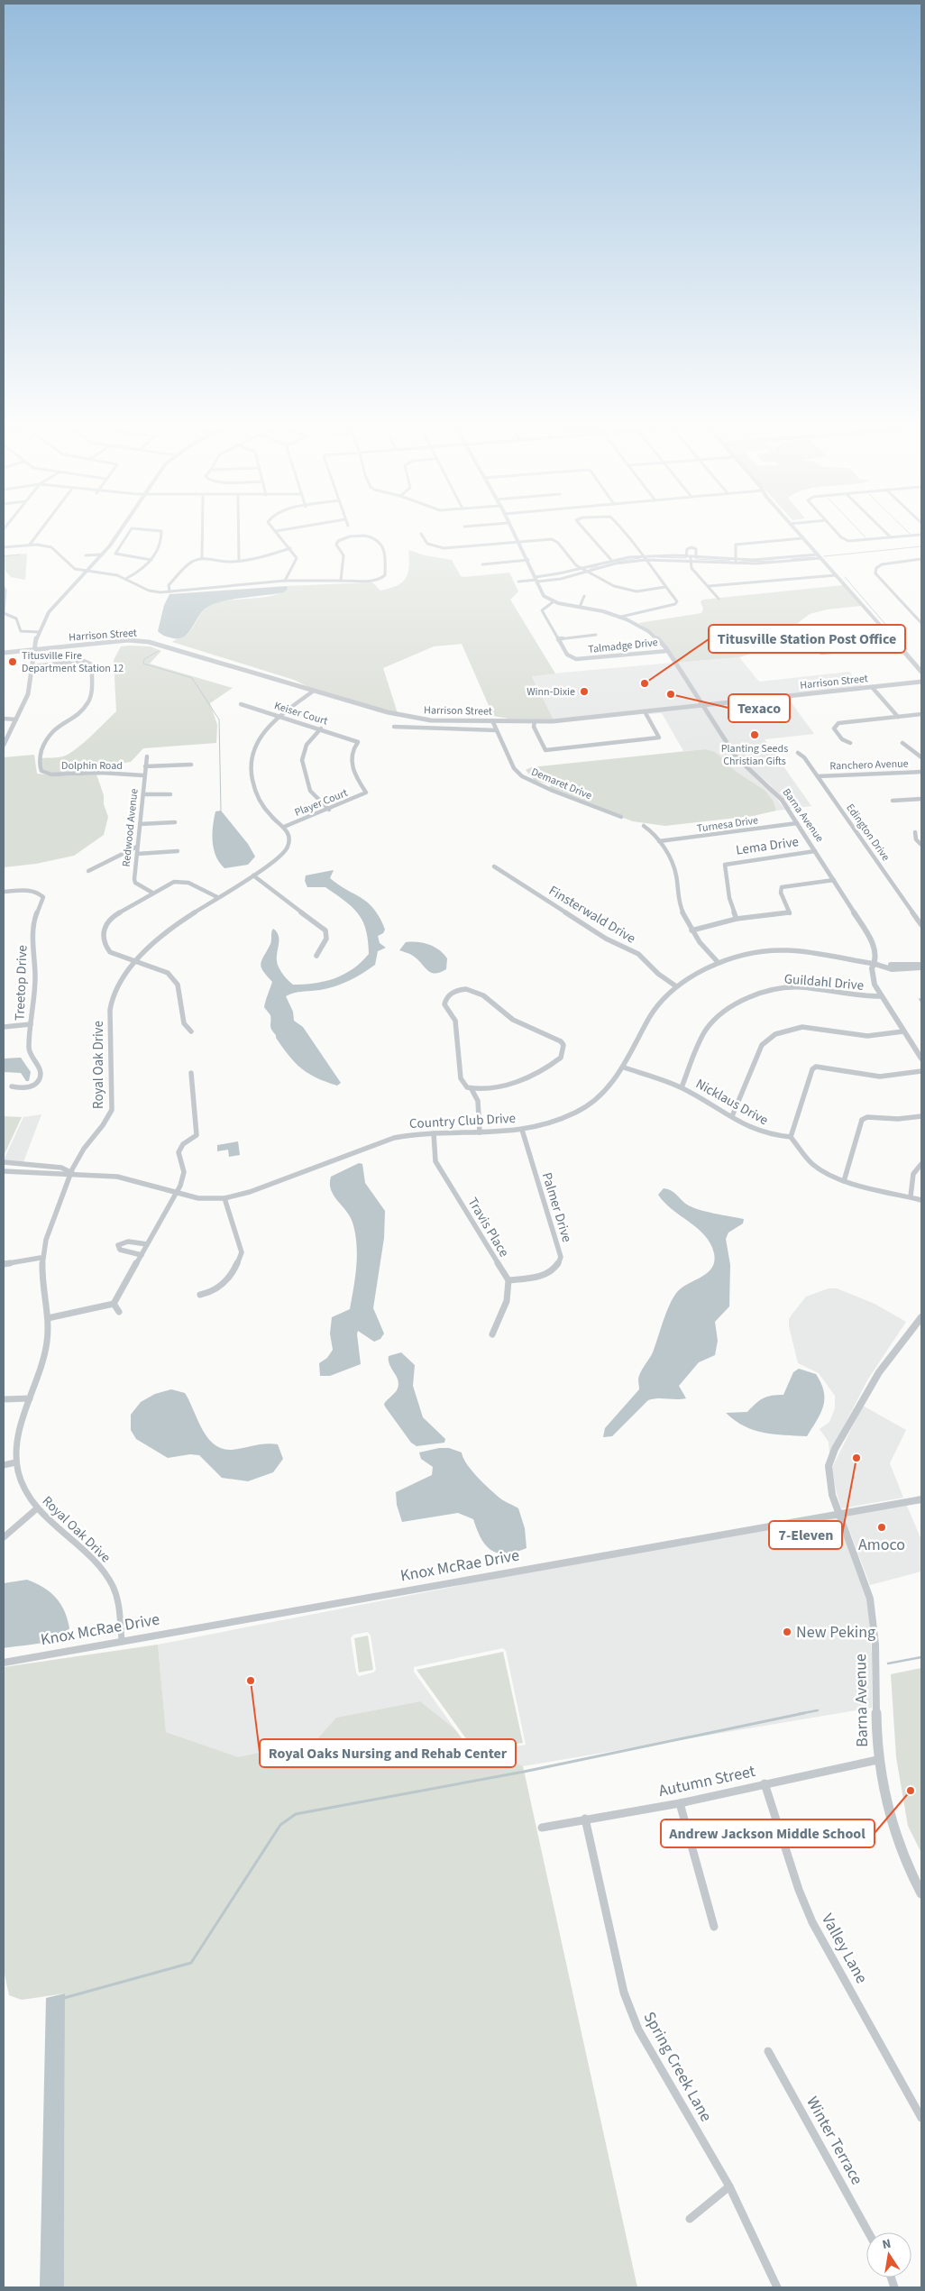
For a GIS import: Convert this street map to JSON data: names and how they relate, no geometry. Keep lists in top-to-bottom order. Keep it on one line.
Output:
{"streets":{"street":["Harrison Street","Talmadge Drive","Keiser Court","Ranchero Avenue","Dolphin Road","Demaret Drive","Player Court","Barna Avenue","Turnesa Drive","Redwood Avenue","Edington Drive","Lema Drive","Finsterwald Drive","Guildahl Drive","Treetop Drive","Royal Oak Drive","Nicklaus Drive","Country Club Drive","Palmer Drive","Travis Place","Knox McRae Drive","Autumn Street","Valley Lane","Spring Creek Lane","Winter Terrace"]},"crossings":[["Harrison Street","Demaret Drive"],["Harrison Street","Barna Avenue"],["Talmadge Drive","Barna Avenue"],["Keiser Court","Player Court"],["Ranchero Avenue","Edington Drive"],["Dolphin Road","Redwood Avenue"],["Player Court","Royal Oak Drive"],["Barna Avenue","Turnesa Drive"],["Barna Avenue","Lema Drive"],["Barna Avenue","Guildahl Drive"],["Barna Avenue","Country Club Drive"],["Barna Avenue","Knox McRae Drive"],["Barna Avenue","Autumn Street"],["Finsterwald Drive","Country Club Drive"],["Guildahl Drive","Nicklaus Drive"],["Royal Oak Drive","Country Club Drive"],["Royal Oak Drive","Knox McRae Drive"],["Nicklaus Drive","Country Club Drive"],["Country Club Drive","Palmer Drive"],["Country Club Drive","Travis Place"],["Palmer Drive","Travis Place"],["Autumn Street","Valley Lane"],["Autumn Street","Spring Creek Lane"]],"places":["Titusville Fire Department Station 12","Titusville Station Post Office","Winn-Dixie","Texaco","Planting Seeds Christian Gifts","7-Eleven","Amoco","New Peking","Royal Oaks Nursing and Rehab Center","Andrew Jackson Middle School"],"north":"top"}
